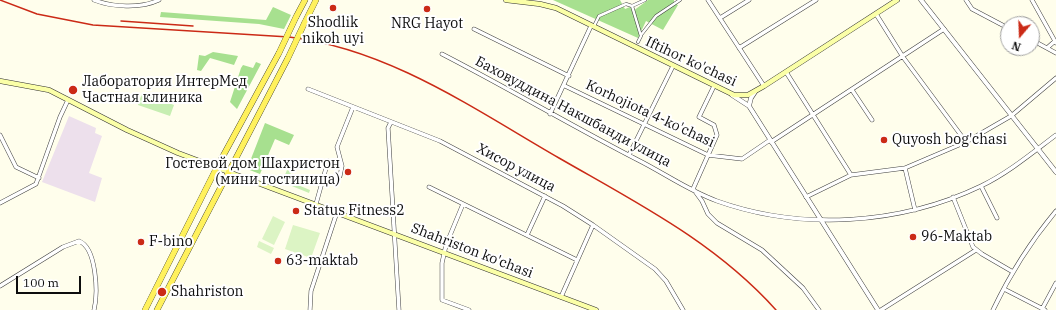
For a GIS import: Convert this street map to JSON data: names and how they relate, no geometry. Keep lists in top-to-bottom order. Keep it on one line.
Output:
{"streets":{"main road":["Iftihor ko'chasi","Shahriston ko'chasi"],"street":["Баховуддина Накшбанди улица","Korhojiota 4-ko'chasi","Хисор улица"]},"places":["Shodlik nikoh uyi","NRG Hayot","Лаборатория ИнтерМед Частная клиника","Quyosh bog'chasi","Гостевой дом Шахристон (мини гостиница)","Status Fitness2","96-Maktab","F-bino","63-maktab","Shahriston"],"scale_bar":"100 m","north":"bottom"}
